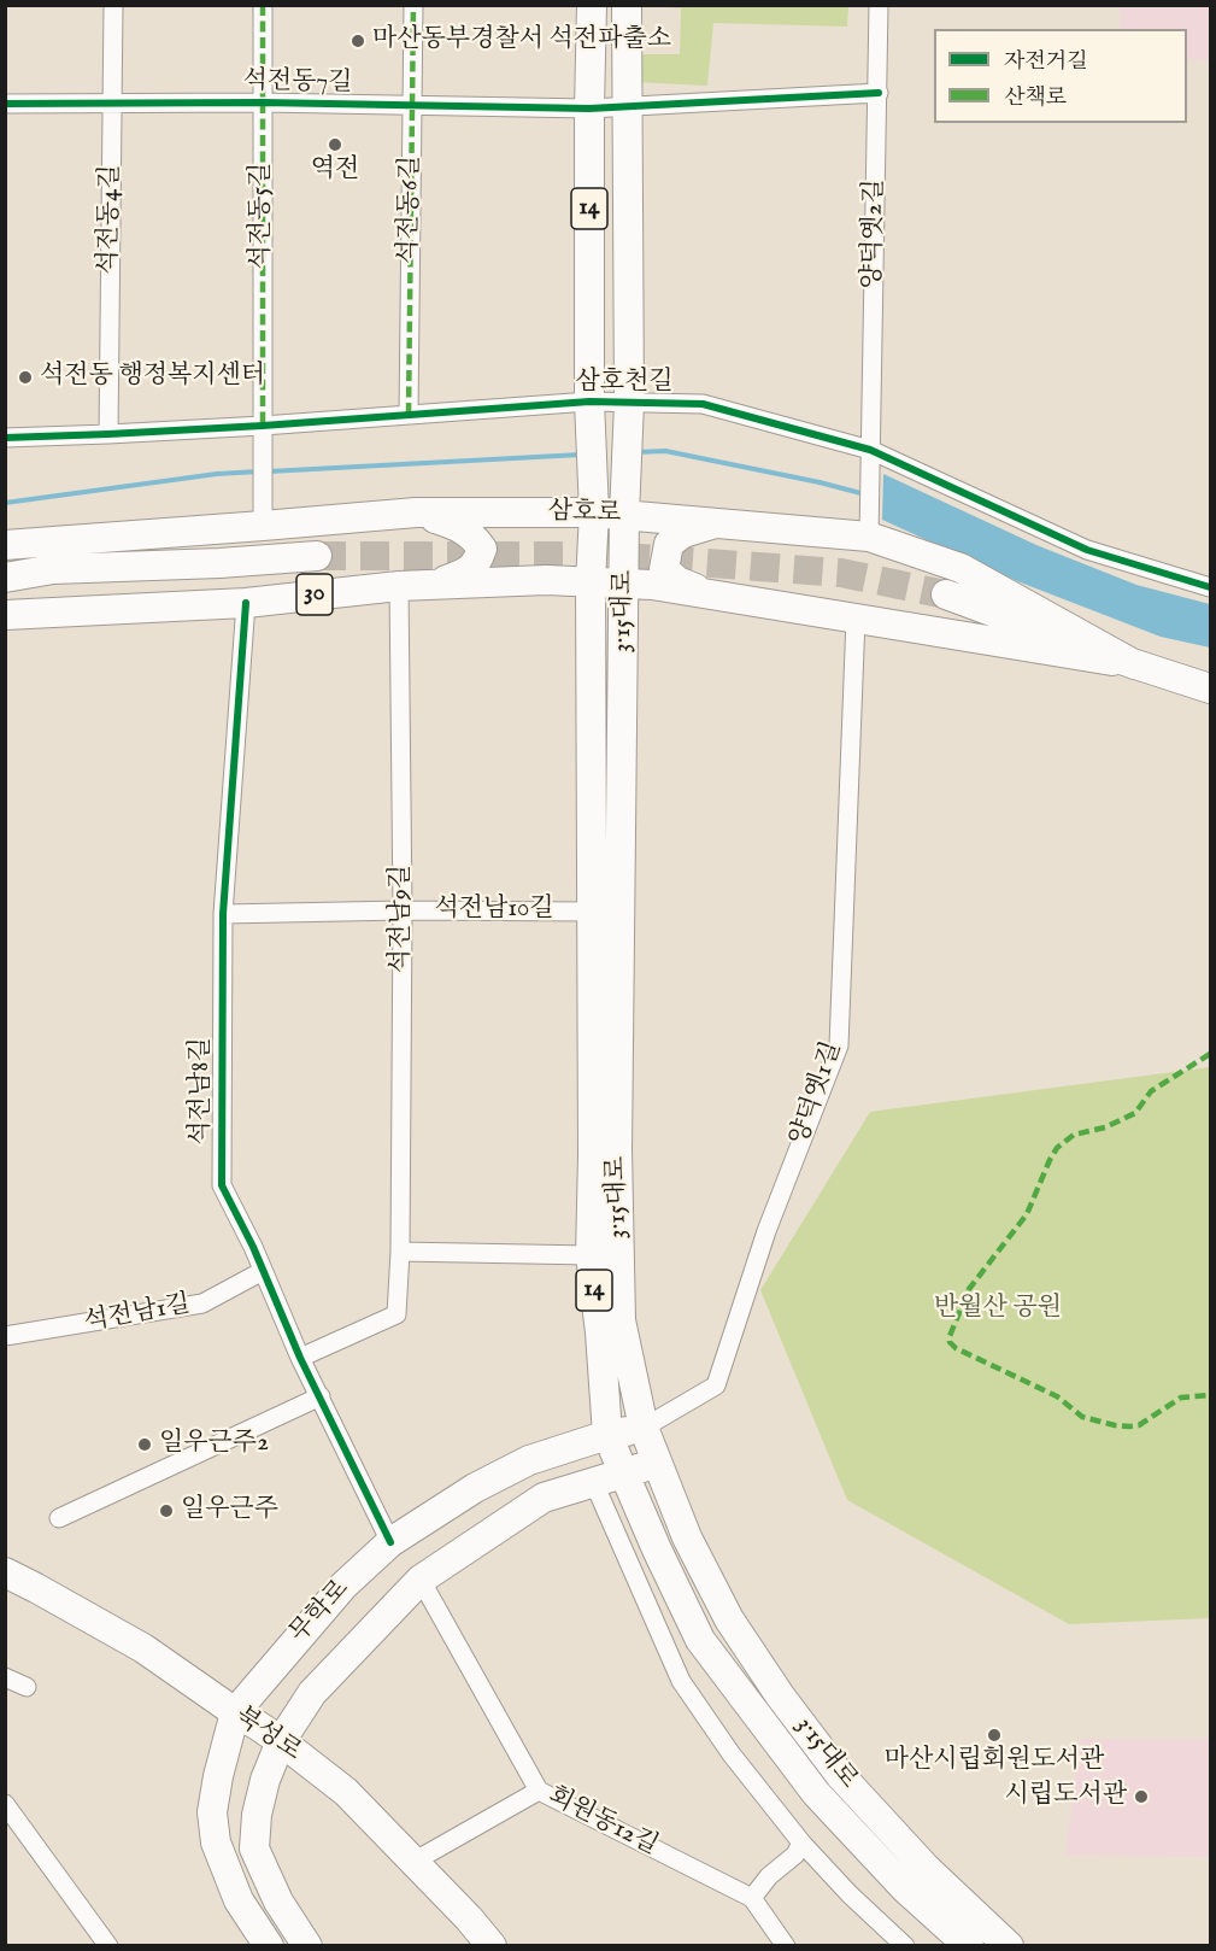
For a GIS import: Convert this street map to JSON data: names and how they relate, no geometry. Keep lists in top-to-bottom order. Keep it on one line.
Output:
{"streets":{"main road":["14","삼호로","30","3·15대로","무학로","북성로"],"street":["석전동7길","석전동6길","석전동5길","석전동4길","양덕옛2길","삼호천길","석전남10길","석전남9길","석전남8길","양덕옛1길","석전남1길","회원동12길"]},"crossings":[["석전동7길","14"],["석전동7길","석전동6길"],["석전동7길","석전동5길"],["석전동7길","석전동4길"],["석전동7길","양덕옛2길"],["14","삼호천길"],["14","삼호로"],["14","3·15대로"],["석전동6길","삼호천길"],["석전동5길","삼호천길"],["석전동5길","삼호로"],["석전동4길","삼호천길"],["양덕옛2길","삼호천길"],["양덕옛2길","삼호로"],["삼호로","3·15대로"],["삼호로","석전남9길"],["삼호로","석전남8길"],["삼호로","양덕옛1길"],["3·15대로","석전남10길"],["3·15대로","양덕옛1길"],["3·15대로","무학로"],["석전남10길","석전남9길"],["석전남10길","석전남8길"],["석전남9길","석전남8길"],["석전남8길","석전남1길"],["석전남8길","무학로"],["양덕옛1길","무학로"],["무학로","북성로"],["무학로","회원동12길"]],"parks":["반월산 공원"],"places":["마산동부경찰서 석전파출소","역전","석전동 행정복지센터","일우근주2","일우근주","마산시립회원도서관","시립도서관"],"legend":["자전거길","산책로"]}
